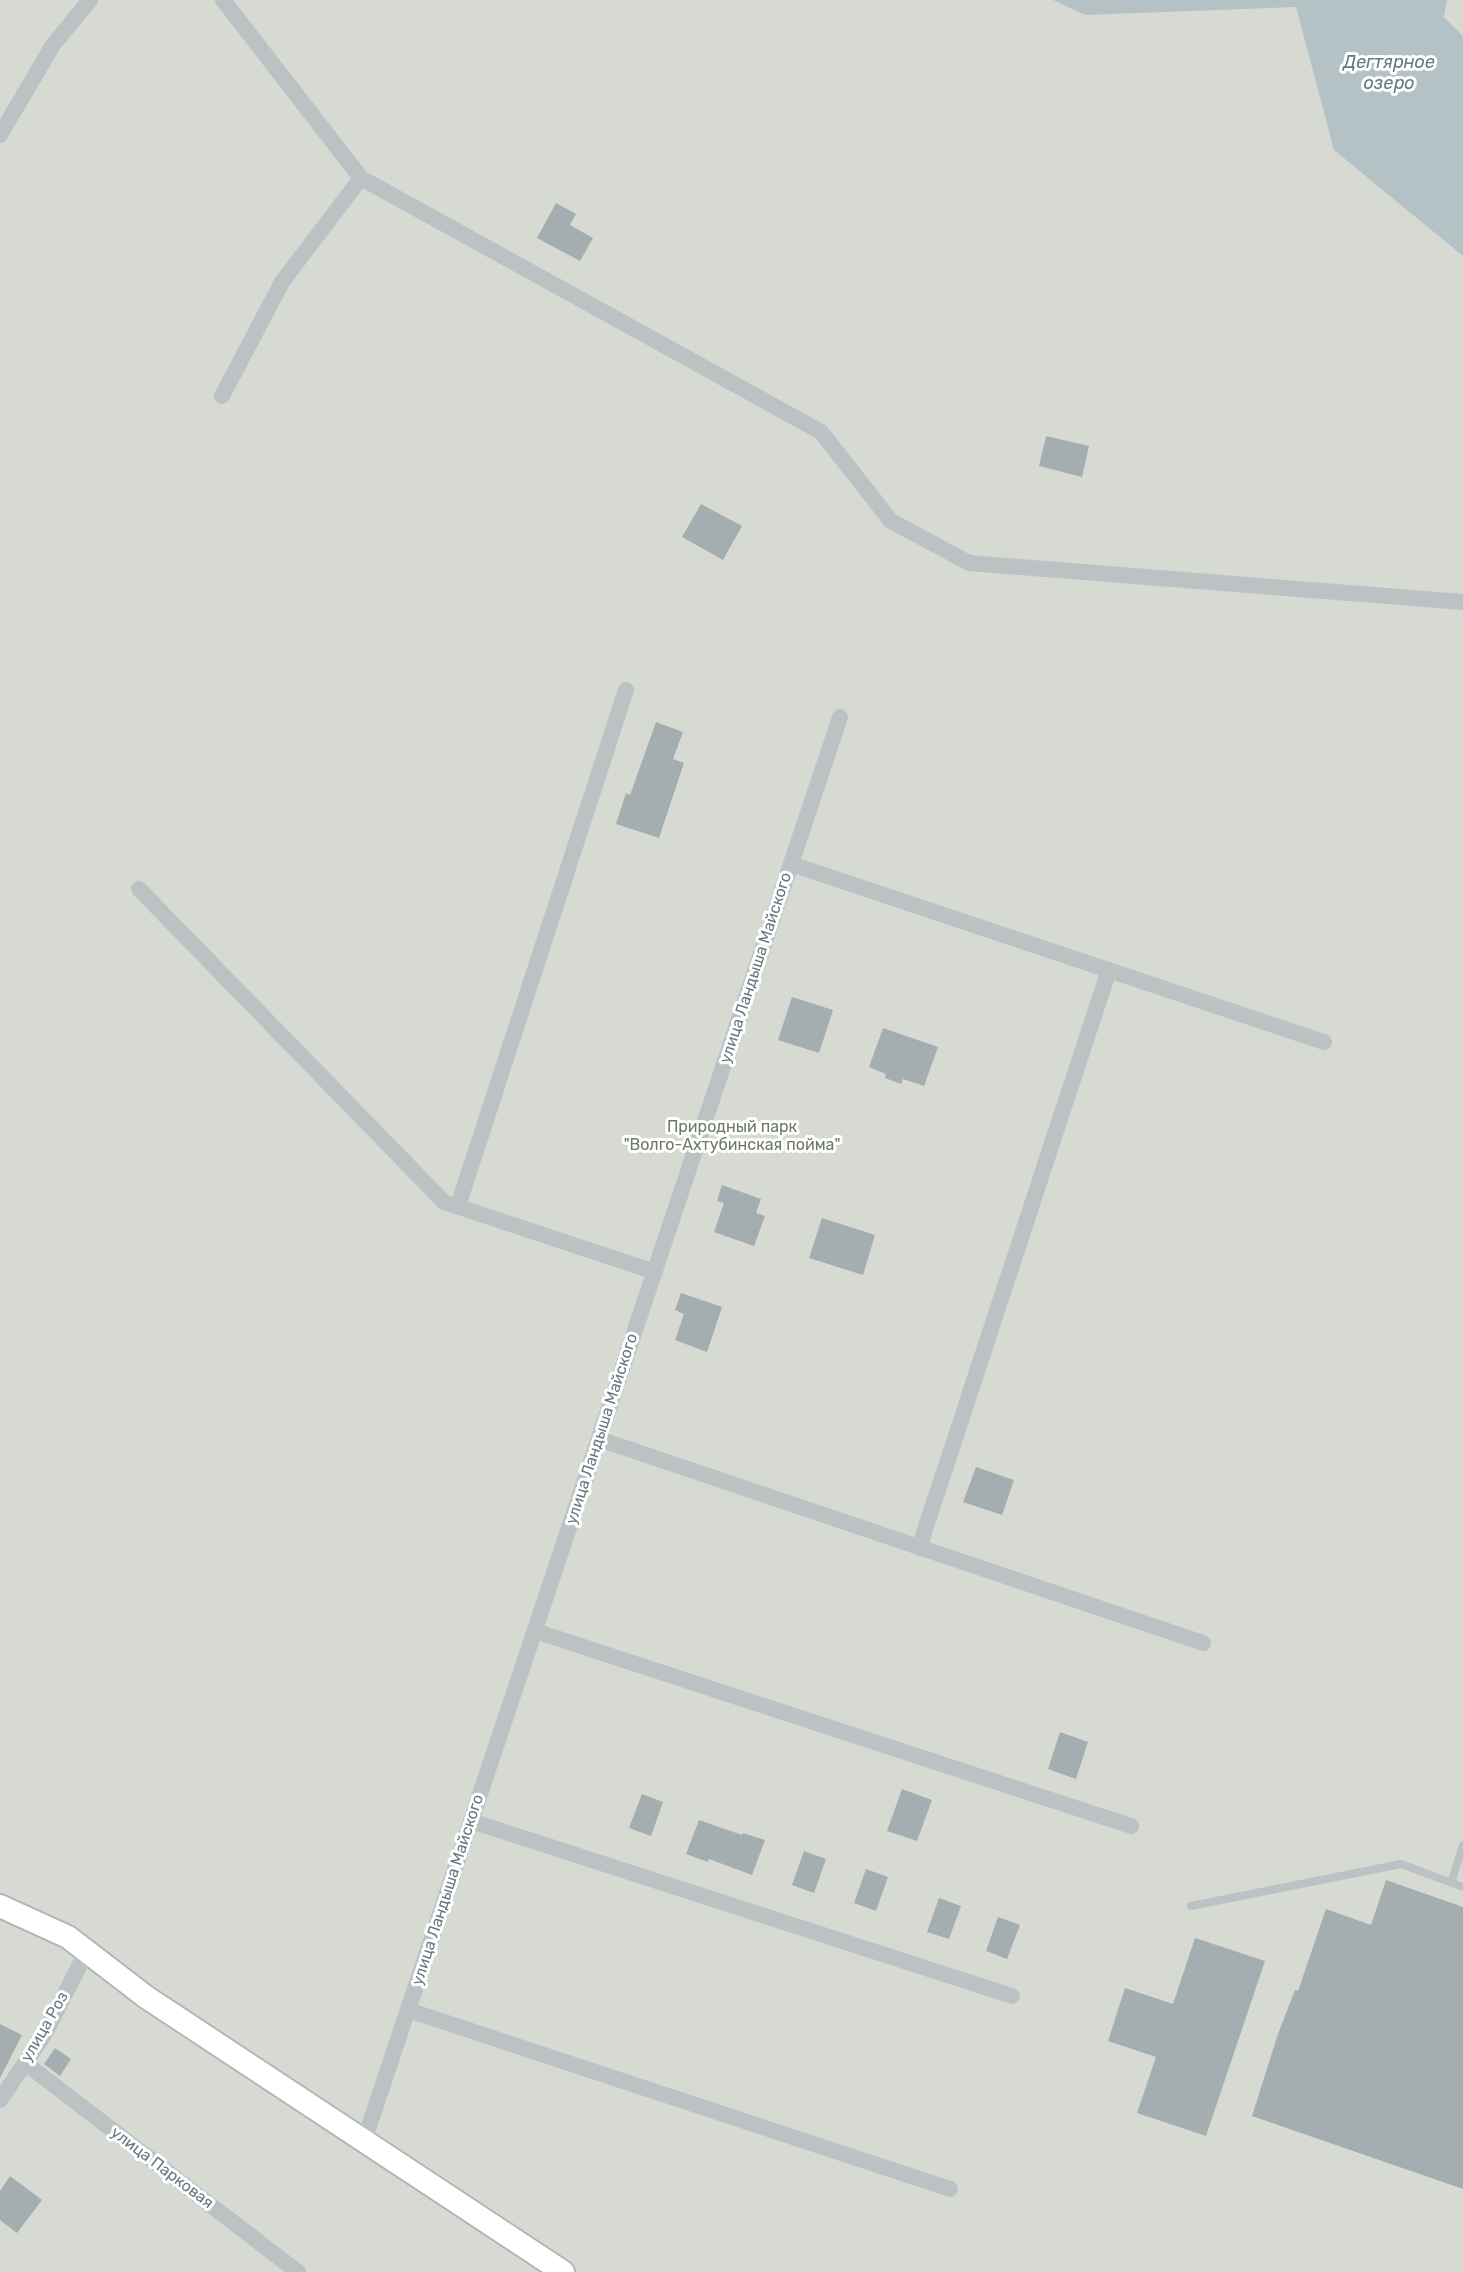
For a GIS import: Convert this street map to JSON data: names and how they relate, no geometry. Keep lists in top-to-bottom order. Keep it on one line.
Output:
{"streets":{"street":["улица Ландыша Майского","улица Роз","улица Парковая"]},"crossings":[["улица Роз","улица Парковая"]],"water":["Дегтярное озеро"],"parks":["Природный парк \"Волго-Ахтубинская пойма\""]}
